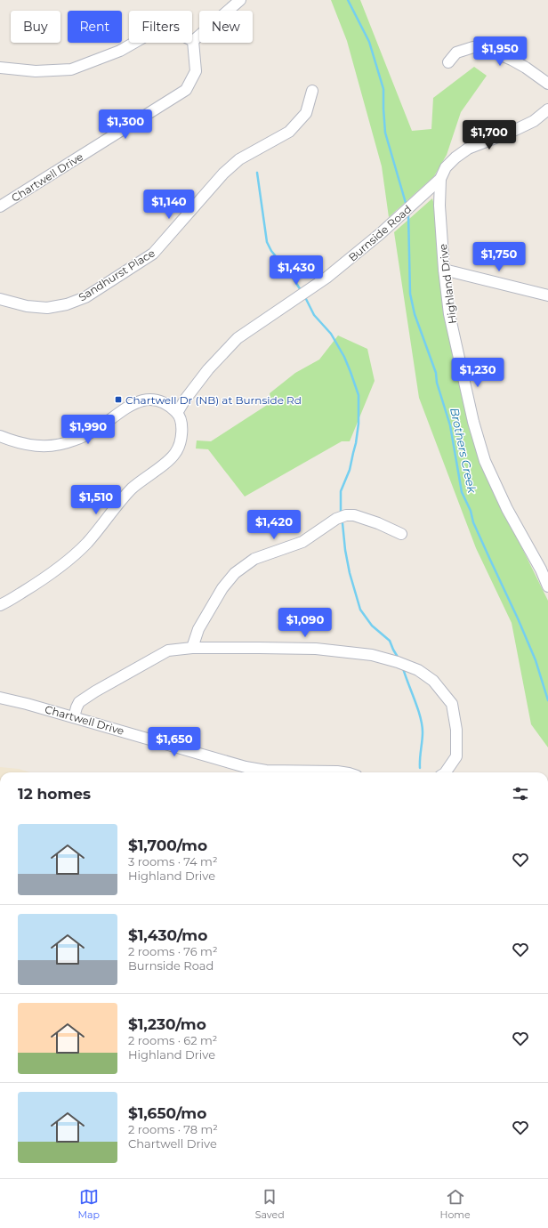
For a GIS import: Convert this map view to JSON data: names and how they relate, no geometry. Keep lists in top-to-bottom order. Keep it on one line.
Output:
{"streets":{"street":["Chartwell Drive","Burnside Road","Sandhurst Place","Highland Drive"]},"crossings":[["Burnside Road","Highland Drive"]],"water":["Brothers Creek"],"places":{"transit":["Chartwell Dr (NB) at Burnside Rd"]},"page":{"chip":["Buy","Rent","Filters","New"],"price":["$1,950","$1,300","$1,700","$1,140","$1,750","$1,430","$1,230","$1,990","$1,510","$1,420","$1,090","$1,650"],"heading":"12 homes","list":[{"name":"$1,700/mo","note":"3 rooms · 74 m² · Highland Drive"},{"name":"$1,430/mo","note":"2 rooms · 76 m² · Burnside Road"},{"name":"$1,230/mo","note":"2 rooms · 62 m² · Highland Drive"},{"name":"$1,650/mo","note":"2 rooms · 78 m² · Chartwell Drive"}],"tabs":["Map","Saved","Home"]}}
